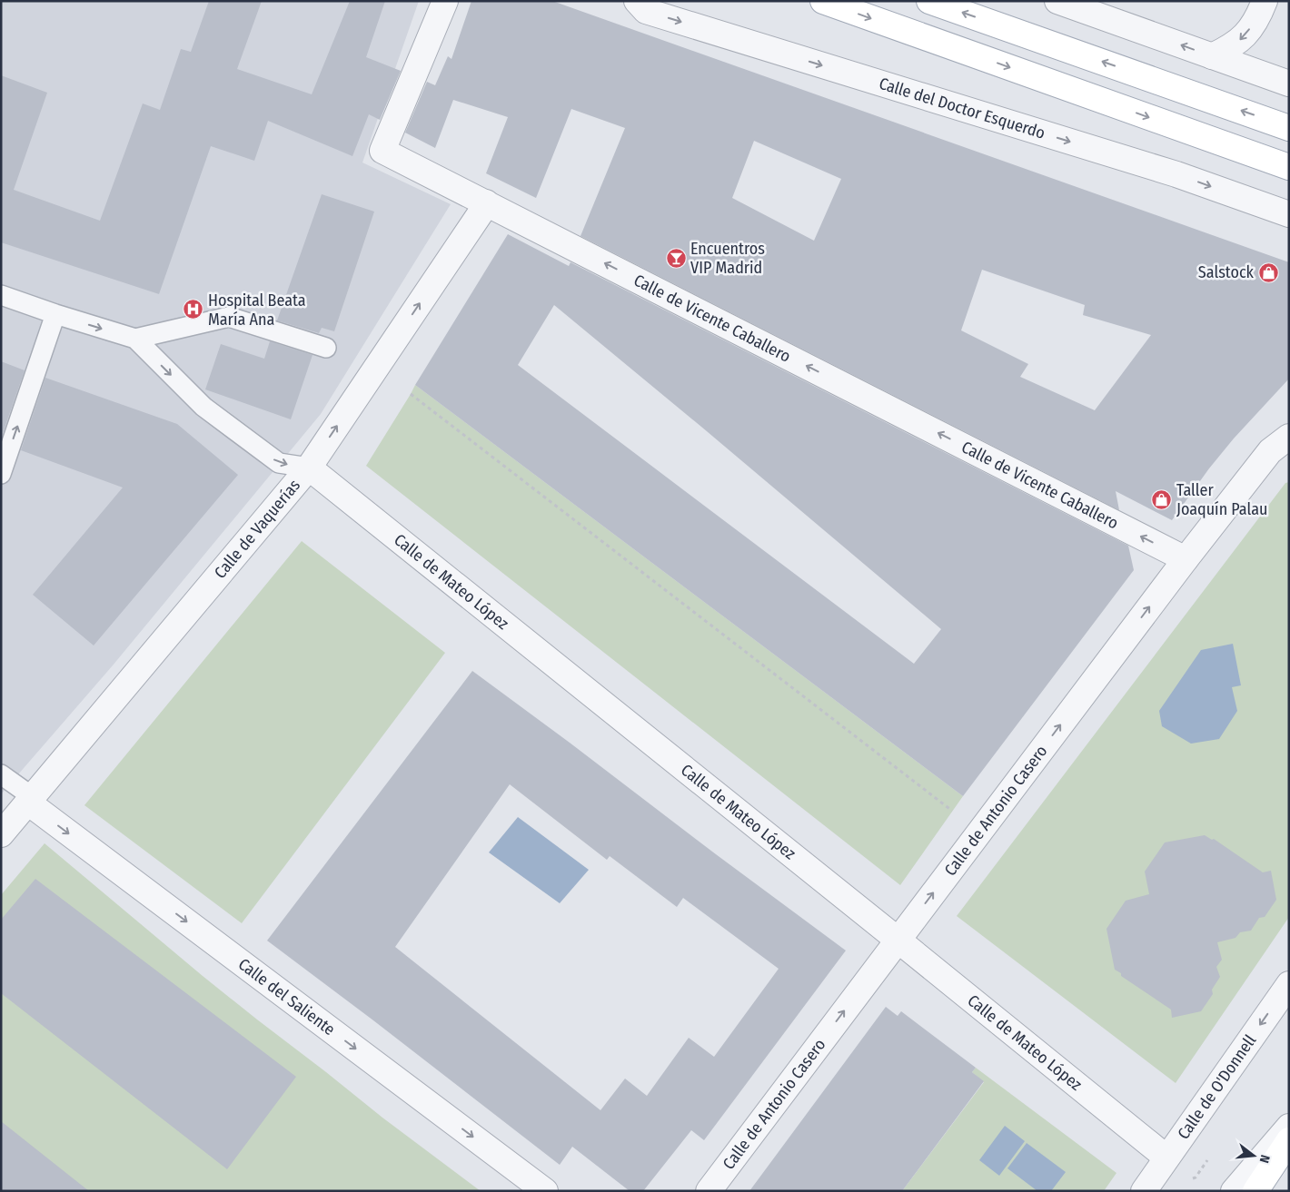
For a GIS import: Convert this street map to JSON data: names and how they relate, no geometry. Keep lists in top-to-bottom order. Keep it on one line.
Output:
{"streets":{"street":["Calle del Doctor Esquerdo","Calle de Vicente Caballero","Calle de Vaquerías","Calle de Mateo López","Calle de Antonio Casero","Calle del Saliente","Calle de O'Donnell"]},"crossings":[["Calle de Vicente Caballero","Calle de Vaquerías"],["Calle de Vicente Caballero","Calle de Antonio Casero"],["Calle de Vaquerías","Calle de Mateo López"],["Calle de Vaquerías","Calle del Saliente"],["Calle de Mateo López","Calle de Antonio Casero"],["Calle de Mateo López","Calle de O'Donnell"]],"one_way":["Calle de Vicente Caballero","Calle de Vaquerías","Calle de Antonio Casero","Calle del Saliente"],"places":{"bar":["Encuentros VIP Madrid"],"shop":["Salstock","Taller Joaquín Palau"],"hospital":["Hospital Beata María Ana"]},"north":"right"}
